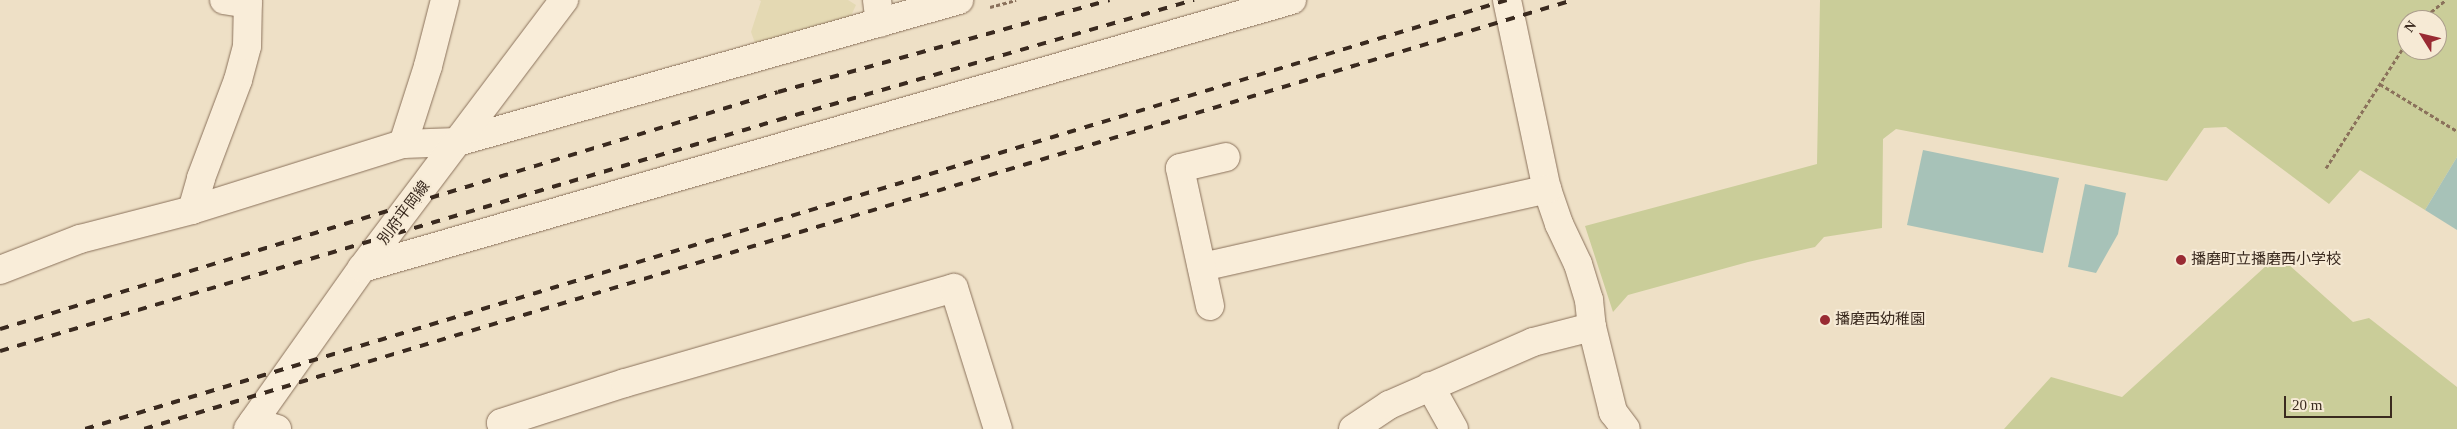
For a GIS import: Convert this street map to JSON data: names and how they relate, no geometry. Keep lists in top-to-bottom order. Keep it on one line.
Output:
{"streets":{"street":["別府平岡線"]},"places":["播磨町立播磨西小学校","播磨西幼稚園"],"scale_bar":"20 m","north":"top left"}
